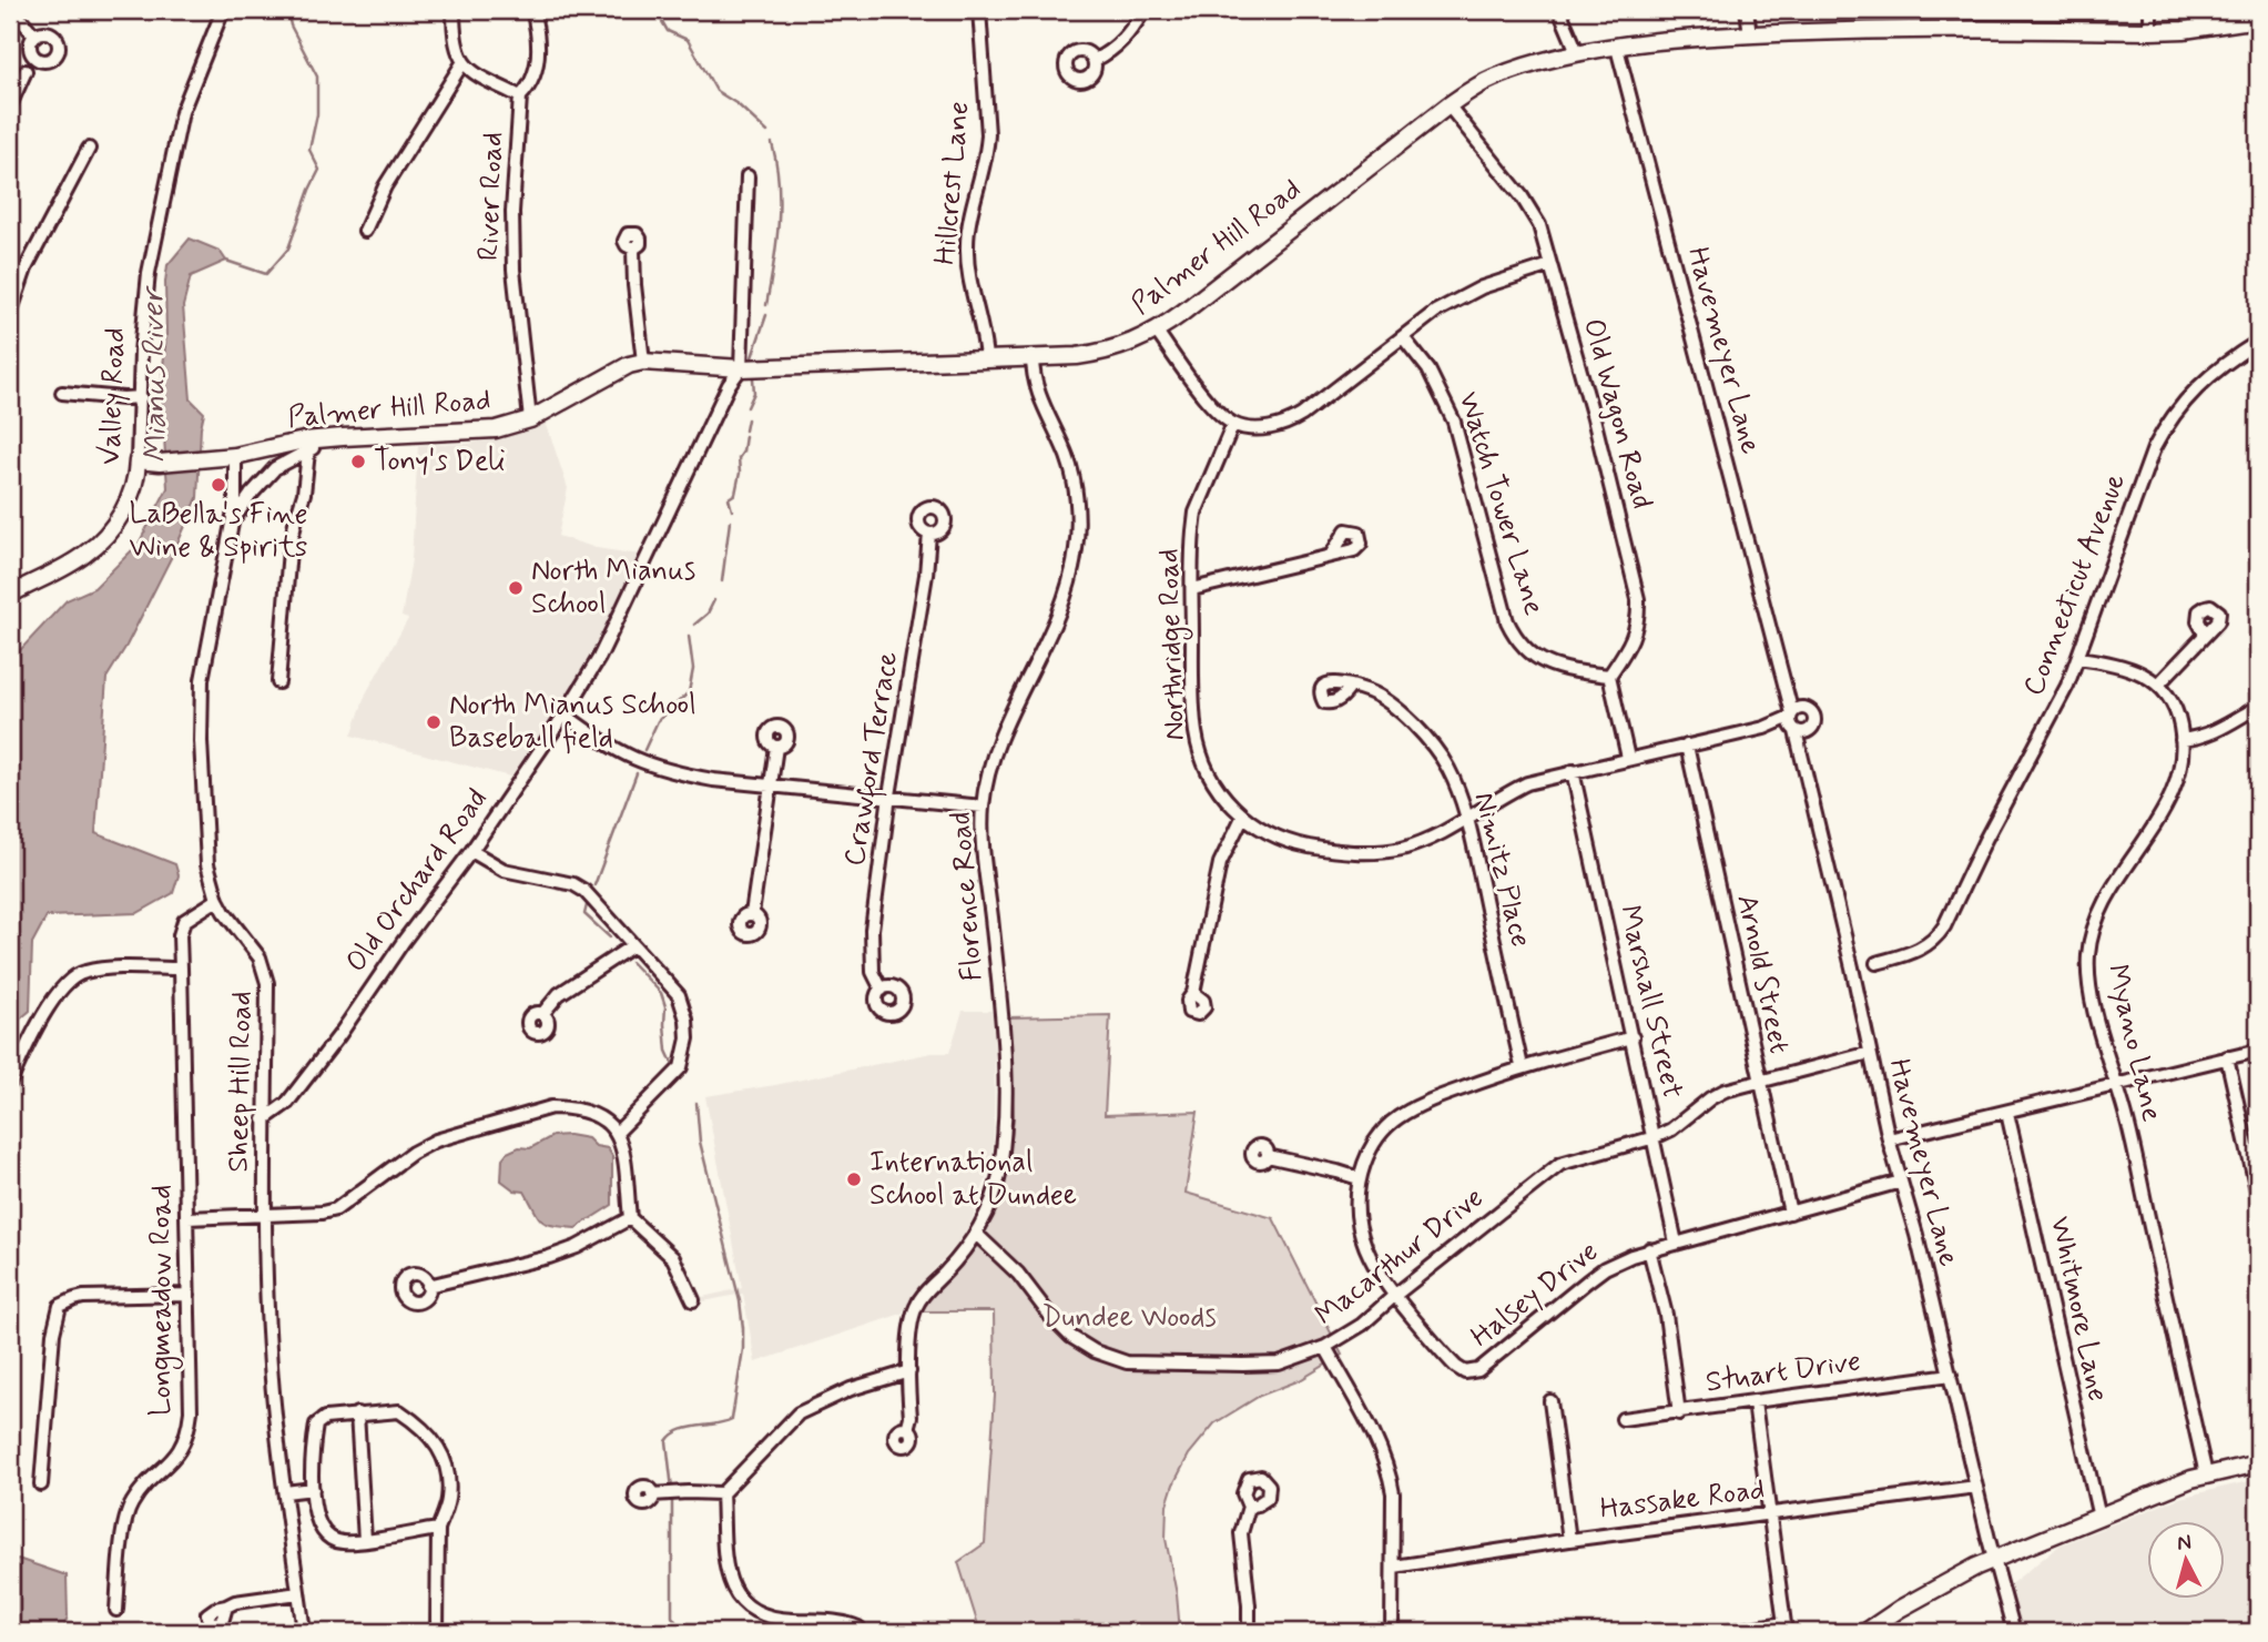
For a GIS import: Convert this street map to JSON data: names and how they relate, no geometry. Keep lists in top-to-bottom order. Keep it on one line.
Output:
{"streets":{"main road":["Palmer Hill Road","Valley Road"],"street":["Hillcrest Lane","River Road","Havemeyer Lane","Old Wagon Road","Watch Tower Lane","Connecticut Avenue","Northridge Road","Crawford Terrace","Nimitz Place","Old Orchard Road","Florence Road","Arnold Street","Marshall Street","Myano Lane","Sheep Hill Road","Macarthur Drive","Halsey Drive","Longmeadow Road","Whitmore Lane","Stuart Drive","Hassake Road"]},"crossings":[["Hillcrest Lane","Palmer Hill Road"],["River Road","Palmer Hill Road"],["Palmer Hill Road","Havemeyer Lane"],["Palmer Hill Road","Valley Road"],["Palmer Hill Road","Old Wagon Road"],["Palmer Hill Road","Old Orchard Road"],["Palmer Hill Road","Florence Road"],["Palmer Hill Road","Sheep Hill Road"],["Havemeyer Lane","Northridge Road"],["Havemeyer Lane","Macarthur Drive"],["Havemeyer Lane","Halsey Drive"],["Havemeyer Lane","Stuart Drive"],["Havemeyer Lane","Hassake Road"],["Old Wagon Road","Watch Tower Lane"],["Northridge Road","Nimitz Place"],["Northridge Road","Arnold Street"],["Northridge Road","Marshall Street"],["Nimitz Place","Halsey Drive"],["Old Orchard Road","Sheep Hill Road"],["Florence Road","Macarthur Drive"],["Arnold Street","Macarthur Drive"],["Arnold Street","Halsey Drive"],["Marshall Street","Macarthur Drive"],["Marshall Street","Halsey Drive"],["Sheep Hill Road","Longmeadow Road"],["Macarthur Drive","Halsey Drive"]],"water":["Mianus River"],"parks":["Dundee Woods"],"places":["Tony's Deli","LaBella's Fine Wine & Spirits","North Mianus School","North Mianus School Baseball field","International School at Dundee"],"north":"top"}
